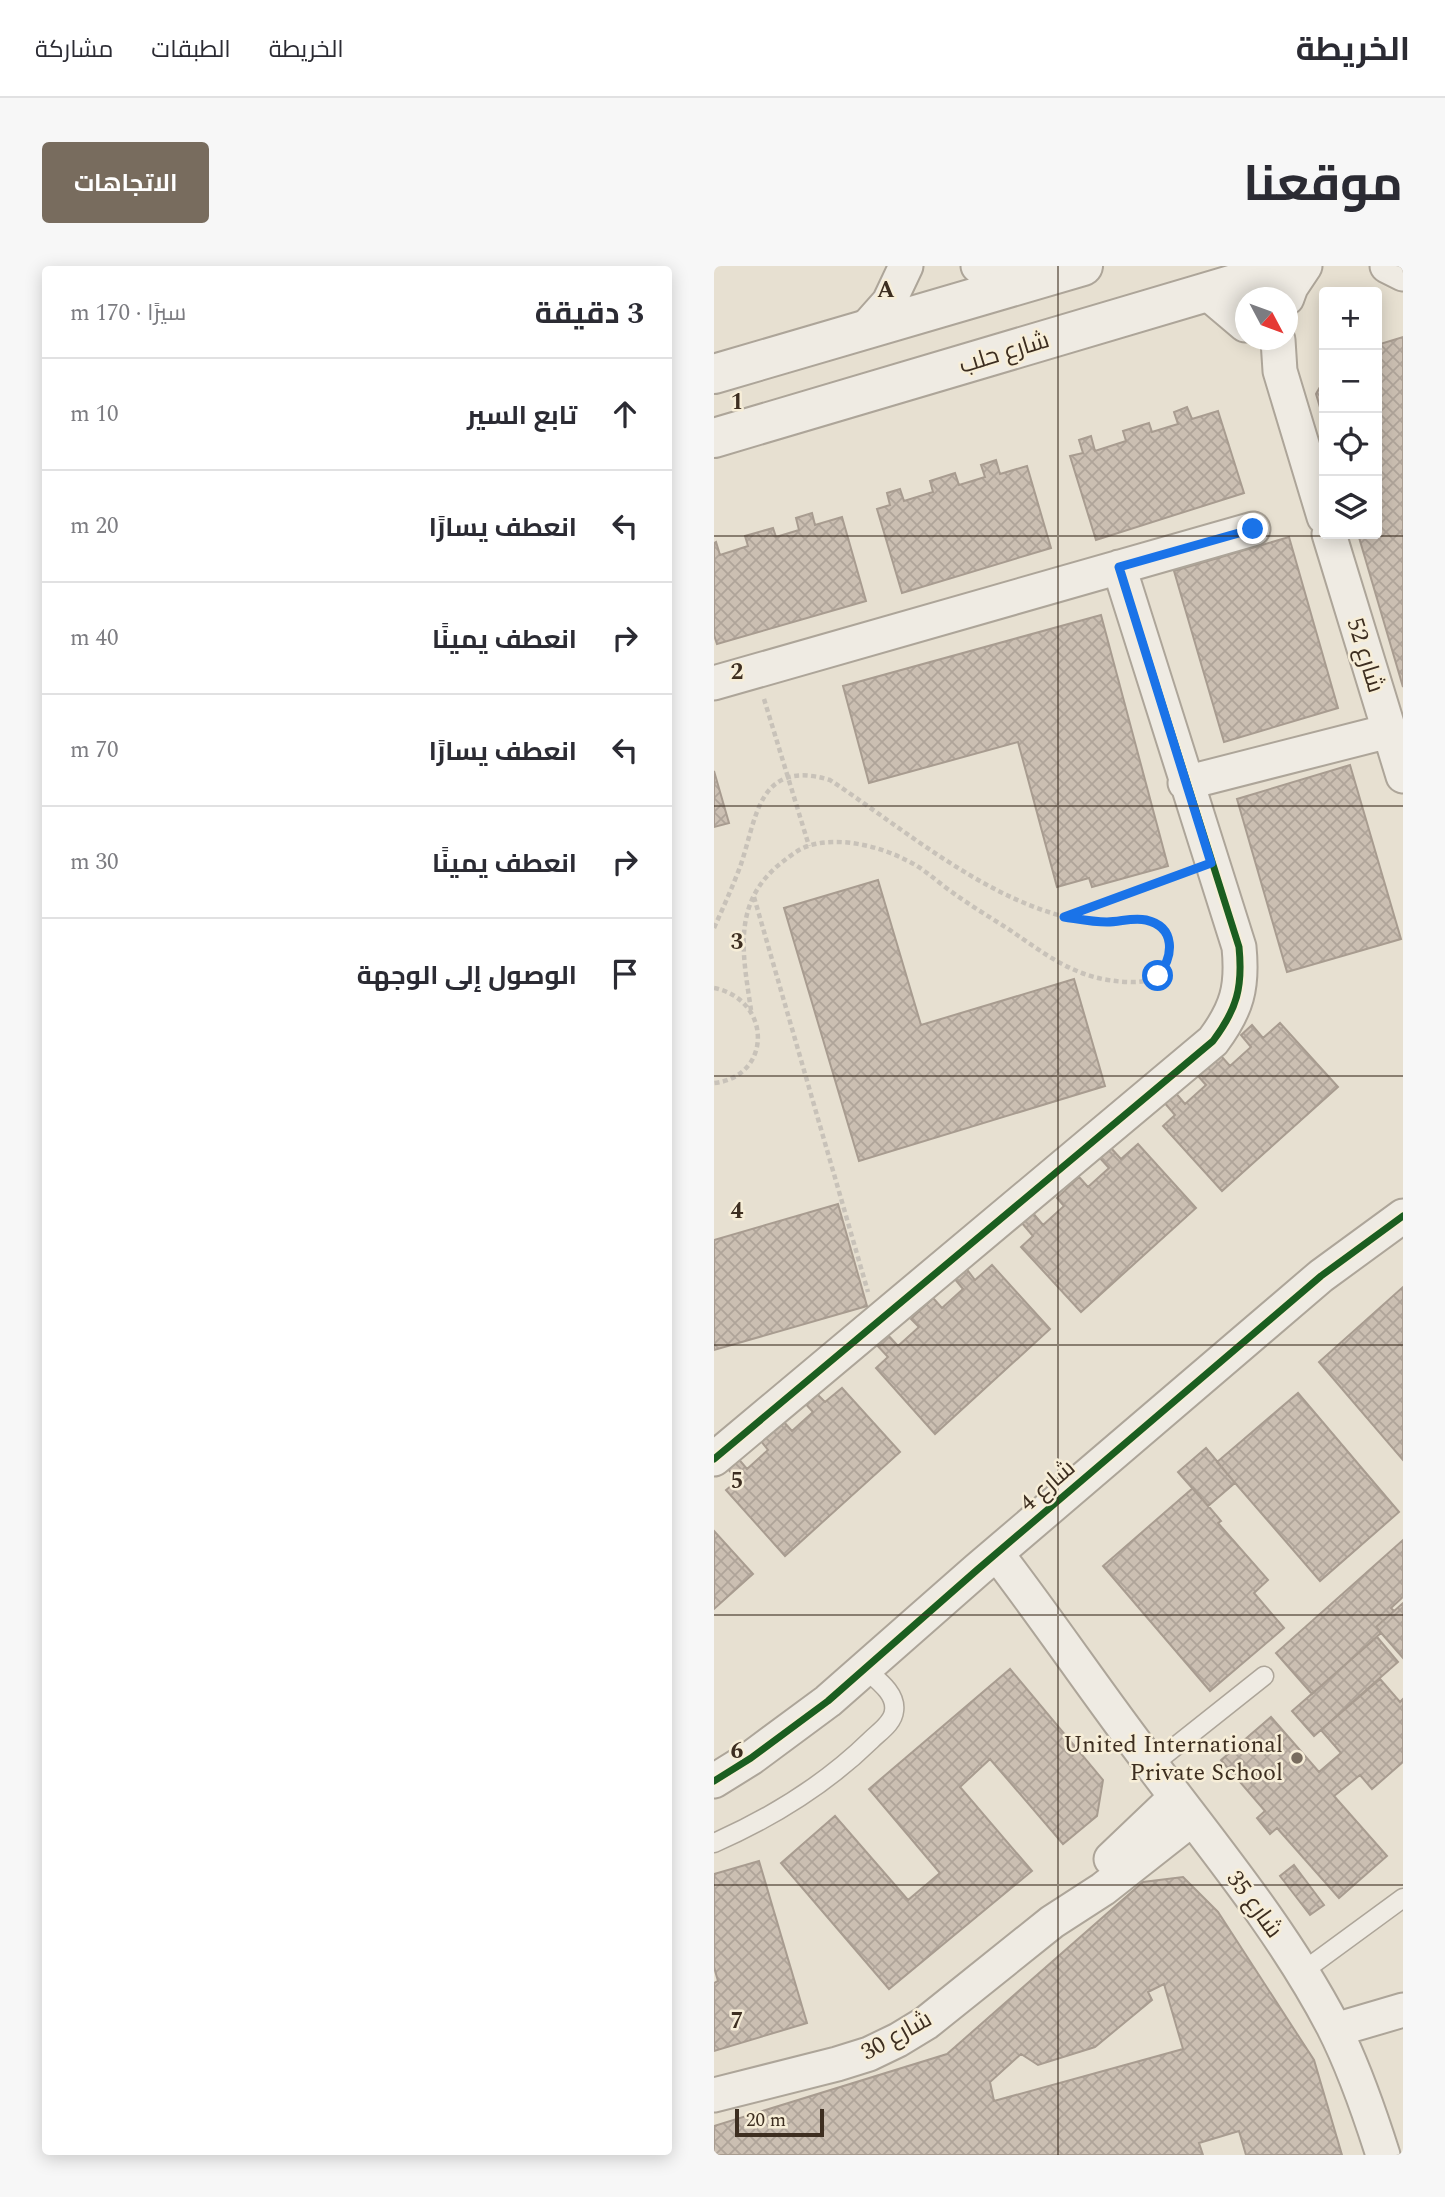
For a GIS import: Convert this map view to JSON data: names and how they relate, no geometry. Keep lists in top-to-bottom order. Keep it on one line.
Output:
{"streets":{"street":["شارع حلب","شارع 52","شارع 4","شارع 35","شارع 30"]},"crossings":[["شارع 4","شارع 35"],["شارع 35","شارع 30"]],"places":["United International Private School"],"scale_bar":"20 m","north":"bottom right","page":{"header":"الخريطة","nav":["الخريطة","الطبقات","مشاركة"],"title":"موقعنا","buttons":"الاتجاهات","heading":["3 دقيقة","سيرًا · 170 m"],"map_buttons":["+","−"],"list":[["تابع السير","10 m"],["انعطف يسارًا","20 m"],["انعطف يمينًا","40 m"],["انعطف يسارًا","70 m"],["انعطف يمينًا","30 m"],"الوصول إلى الوجهة"],"scale":"20 m"},"grid":{"columns":["A"],"rows":["1","2","3","4","5","6","7"]}}
